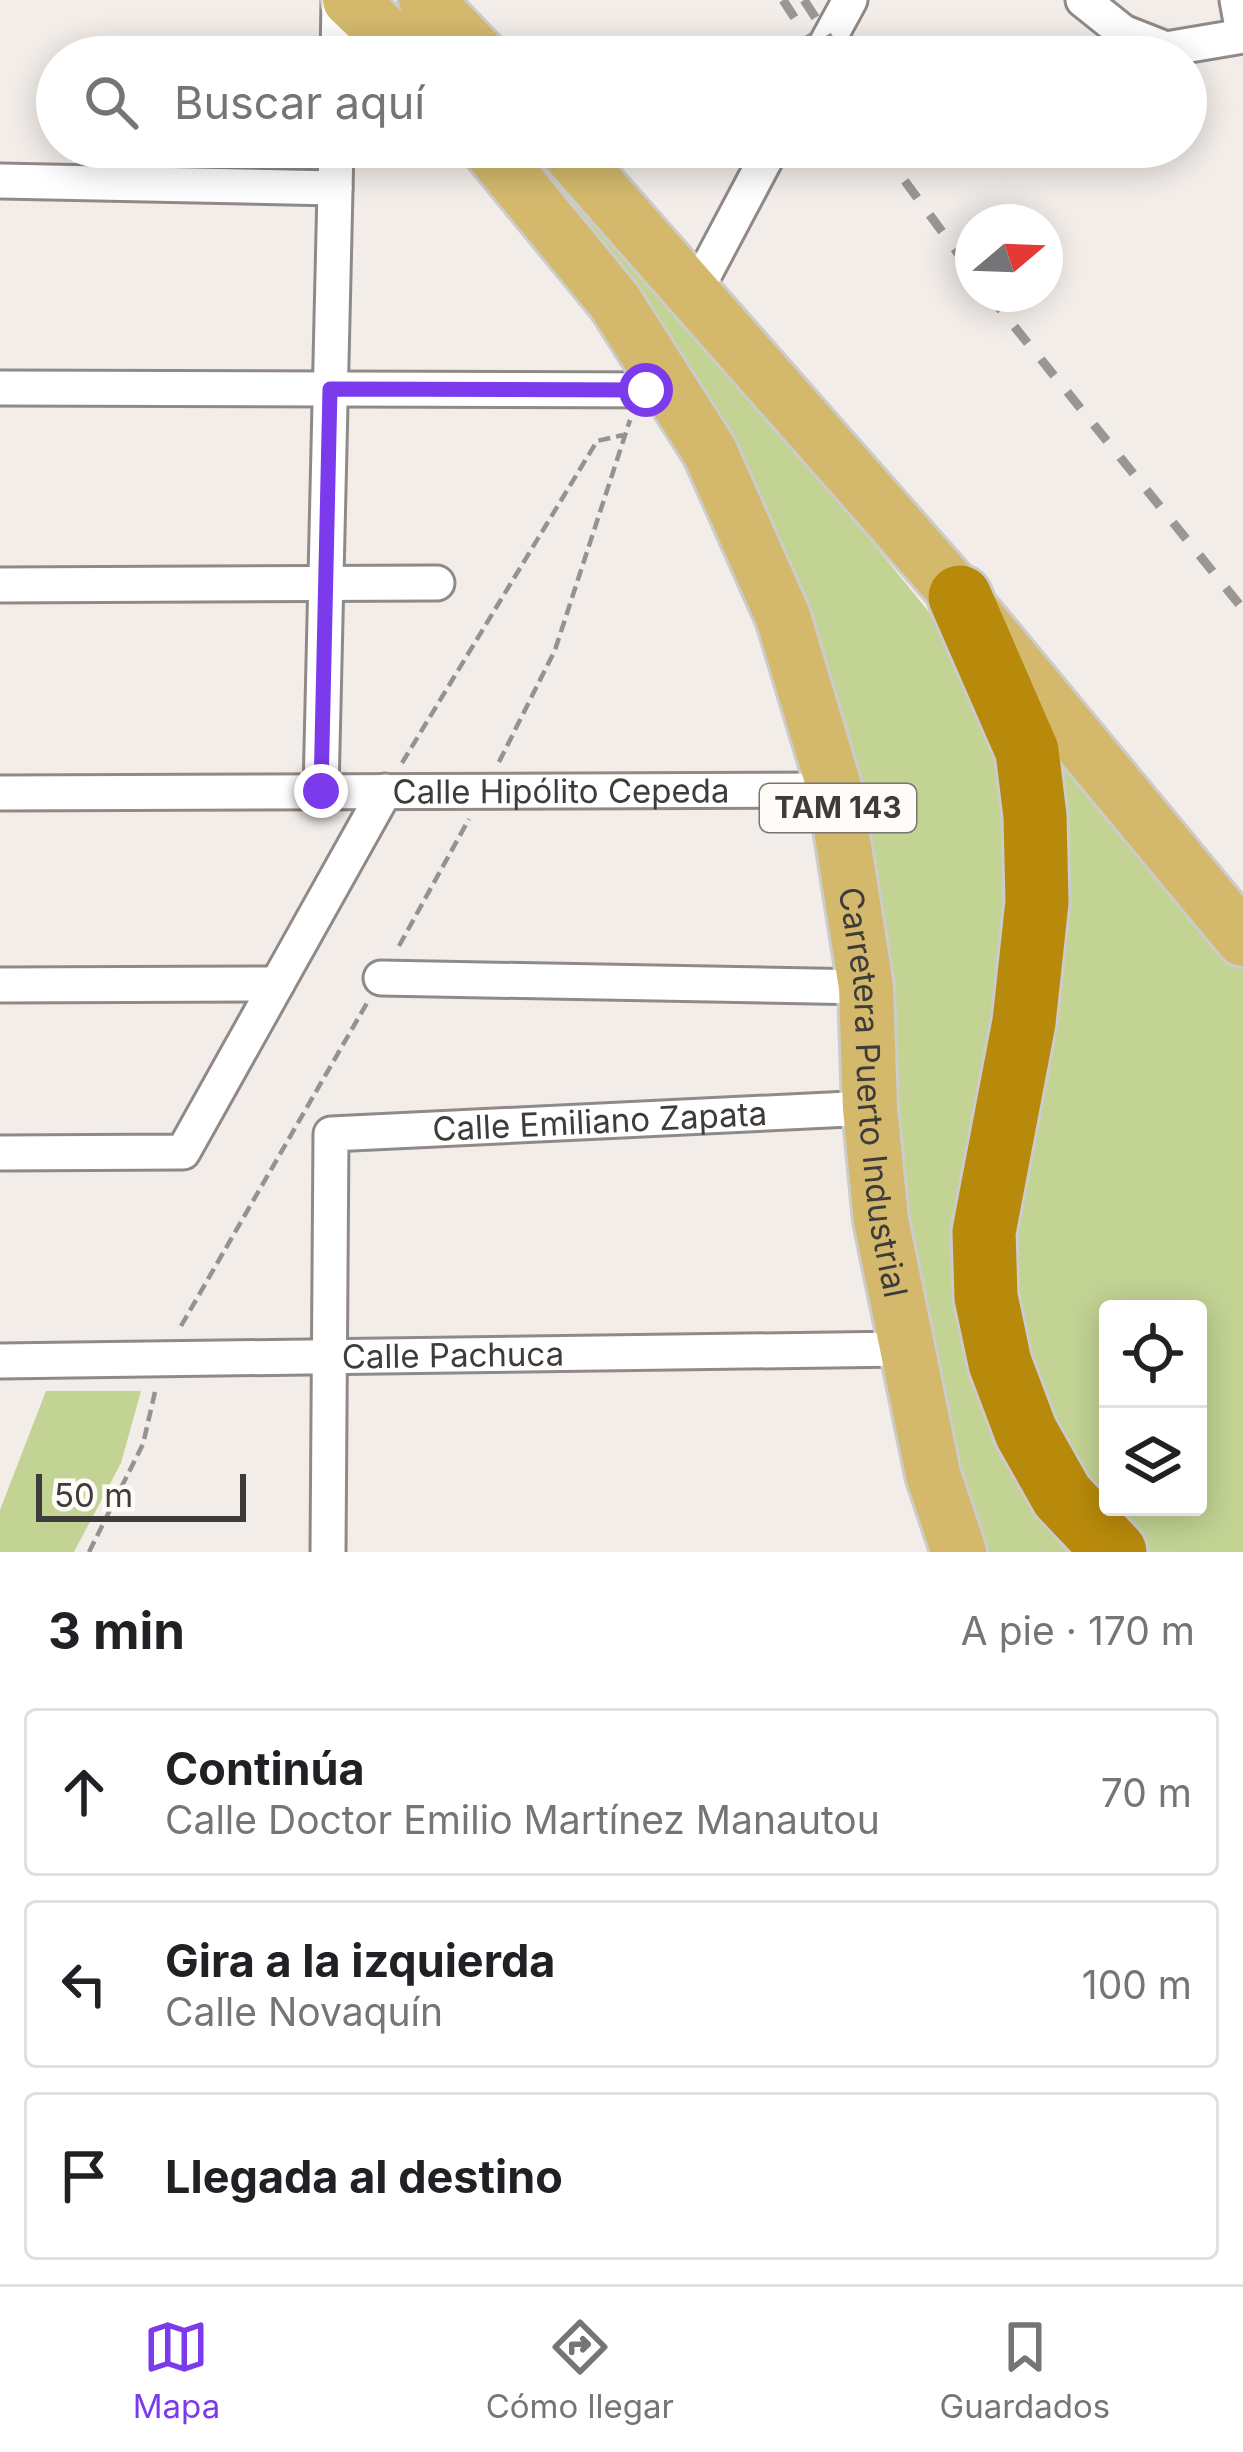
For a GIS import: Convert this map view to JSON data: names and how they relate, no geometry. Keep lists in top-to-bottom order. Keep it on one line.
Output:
{"streets":{"main road":["TAM 143","Carretera Puerto Industrial"],"street":["Calle Hipólito Cepeda","Calle Emiliano Zapata","Calle Pachuca"]},"crossings":[["Calle Hipólito Cepeda","Carretera Puerto Industrial"],["Carretera Puerto Industrial","Calle Emiliano Zapata"],["Carretera Puerto Industrial","Calle Pachuca"],["Calle Emiliano Zapata","Calle Pachuca"]],"scale_bar":"50 m","north":"right","page":{"search":"Buscar aquí","scale":"50 m","heading":["3 min","A pie · 170 m"],"list":[["Continúa","Calle Doctor Emilio Martínez Manautou","70 m"],["Gira a la izquierda","Calle Novaquín","100 m"],"Llegada al destino"],"nav":["Mapa","Cómo llegar","Guardados"]}}
